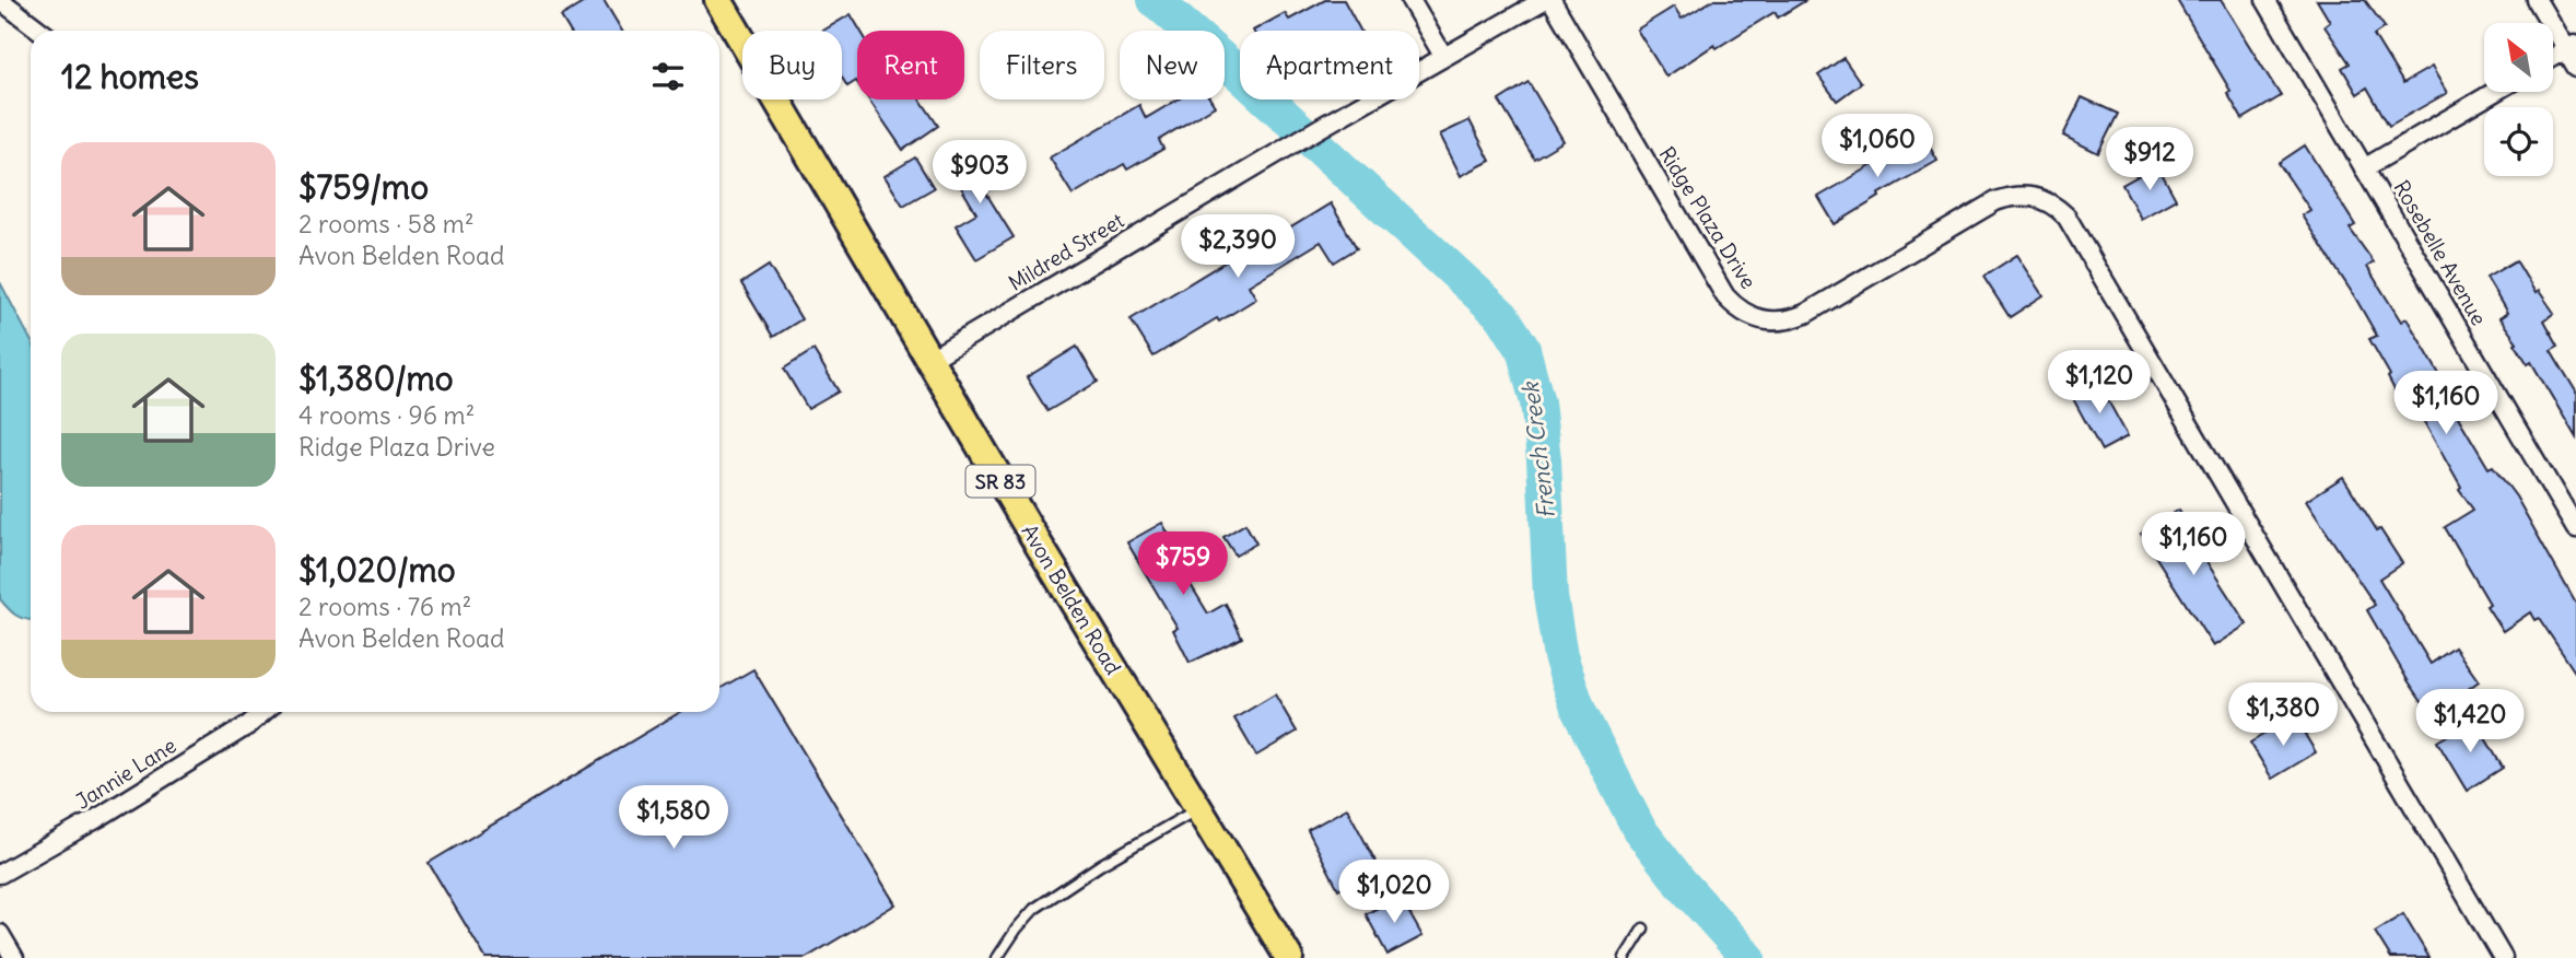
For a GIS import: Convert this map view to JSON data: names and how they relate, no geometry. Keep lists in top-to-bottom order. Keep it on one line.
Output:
{"streets":{"main road":["SR 83","Avon Belden Road"],"street":["Ridge Plaza Drive","Mildred Street","Rosebelle Avenue","Jannie Lane"]},"crossings":[["Mildred Street","Avon Belden Road"]],"water":["French Creek"],"north":"top left","page":{"chip":["Buy","Rent","Filters","New","Apartment"],"heading":"12 homes","price":["$1,060","$912","$903","$2,390","$1,120","$1,160","$1,160","$759","$1,380","$1,420","$1,580","$1,020"],"list":[{"name":"$759/mo","note":"2 rooms · 58 m² · Avon Belden Road"},{"name":"$1,380/mo","note":"4 rooms · 96 m² · Ridge Plaza Drive"},{"name":"$1,020/mo","note":"2 rooms · 76 m² · Avon Belden Road"}]}}
